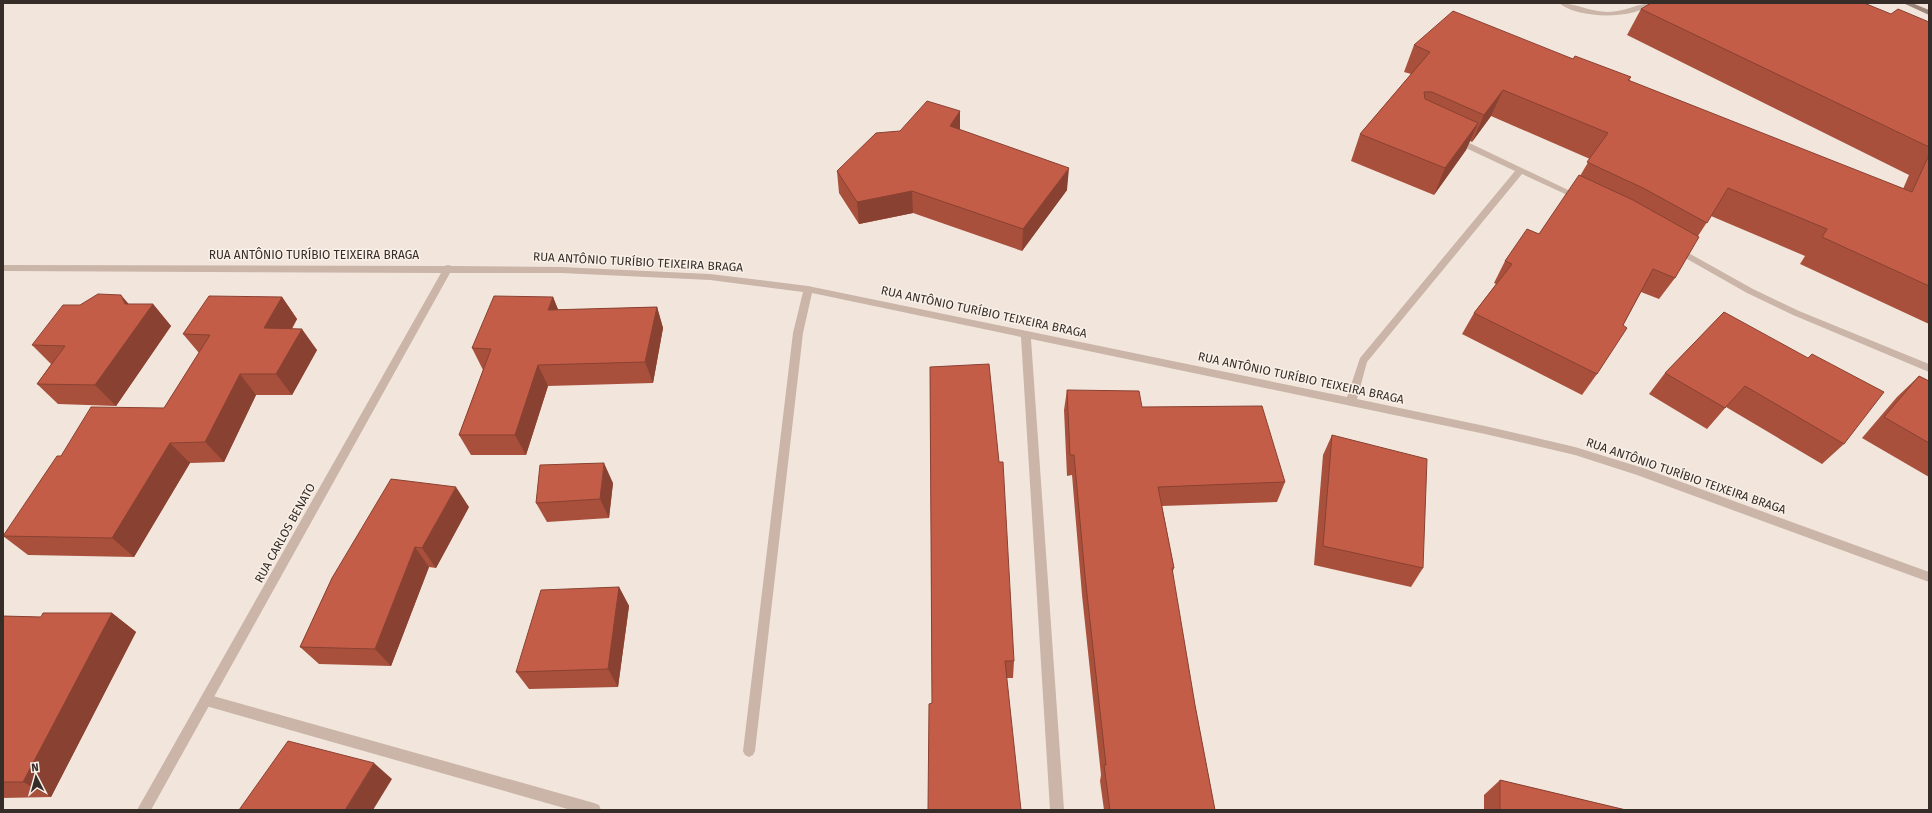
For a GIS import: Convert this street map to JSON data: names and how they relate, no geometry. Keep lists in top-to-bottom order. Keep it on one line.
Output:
{"streets":{"street":["RUA ANTÔNIO TURÍBIO TEIXEIRA BRAGA","RUA CARLOS BENATO"]},"crossings":[["RUA ANTÔNIO TURÍBIO TEIXEIRA BRAGA","RUA CARLOS BENATO"]],"north":"top"}
